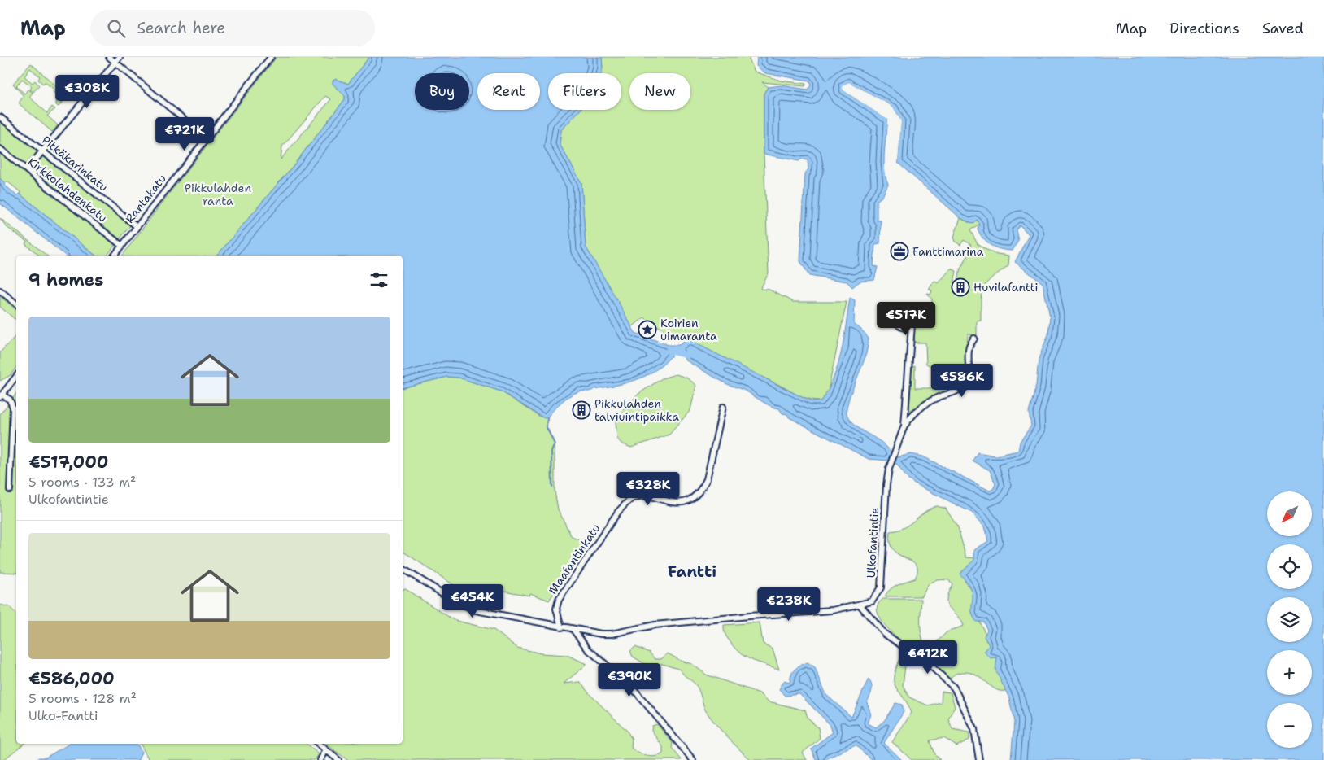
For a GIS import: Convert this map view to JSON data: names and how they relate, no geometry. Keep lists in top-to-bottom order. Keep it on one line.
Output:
{"streets":{"street":["Pitkäkarinkatu","Kirkkolahdenkatu","Rantakatu","Ulkofantintie","Maafantinkatu"]},"crossings":[["Pitkäkarinkatu","Rantakatu"],["Kirkkolahdenkatu","Rantakatu"],["Ulkofantintie","Maafantinkatu"]],"districts":["Fantti"],"parks":["Pikkulahden ranta"],"places":{"office":["Fanttimarina"],"building":["Huvilafantti","Pikkulahden talviuintipaikka"],"place":["Koirien uimaranta"]},"north":"bottom left","page":{"header":"Map","search":"Search here","nav":["Map","Directions","Saved"],"chip":["Buy","Rent","Filters","New"],"price":["€308K","€721K","€517K","€586K","€328K","€454K","€238K","€412K","€390K"],"heading":"9 homes","list":[{"name":"€517,000","note":"5 rooms · 133 m² · Ulkofantintie"},{"name":"€586,000","note":"5 rooms · 128 m² · Ulko-Fantti"}],"map_buttons":["+","−"]}}
